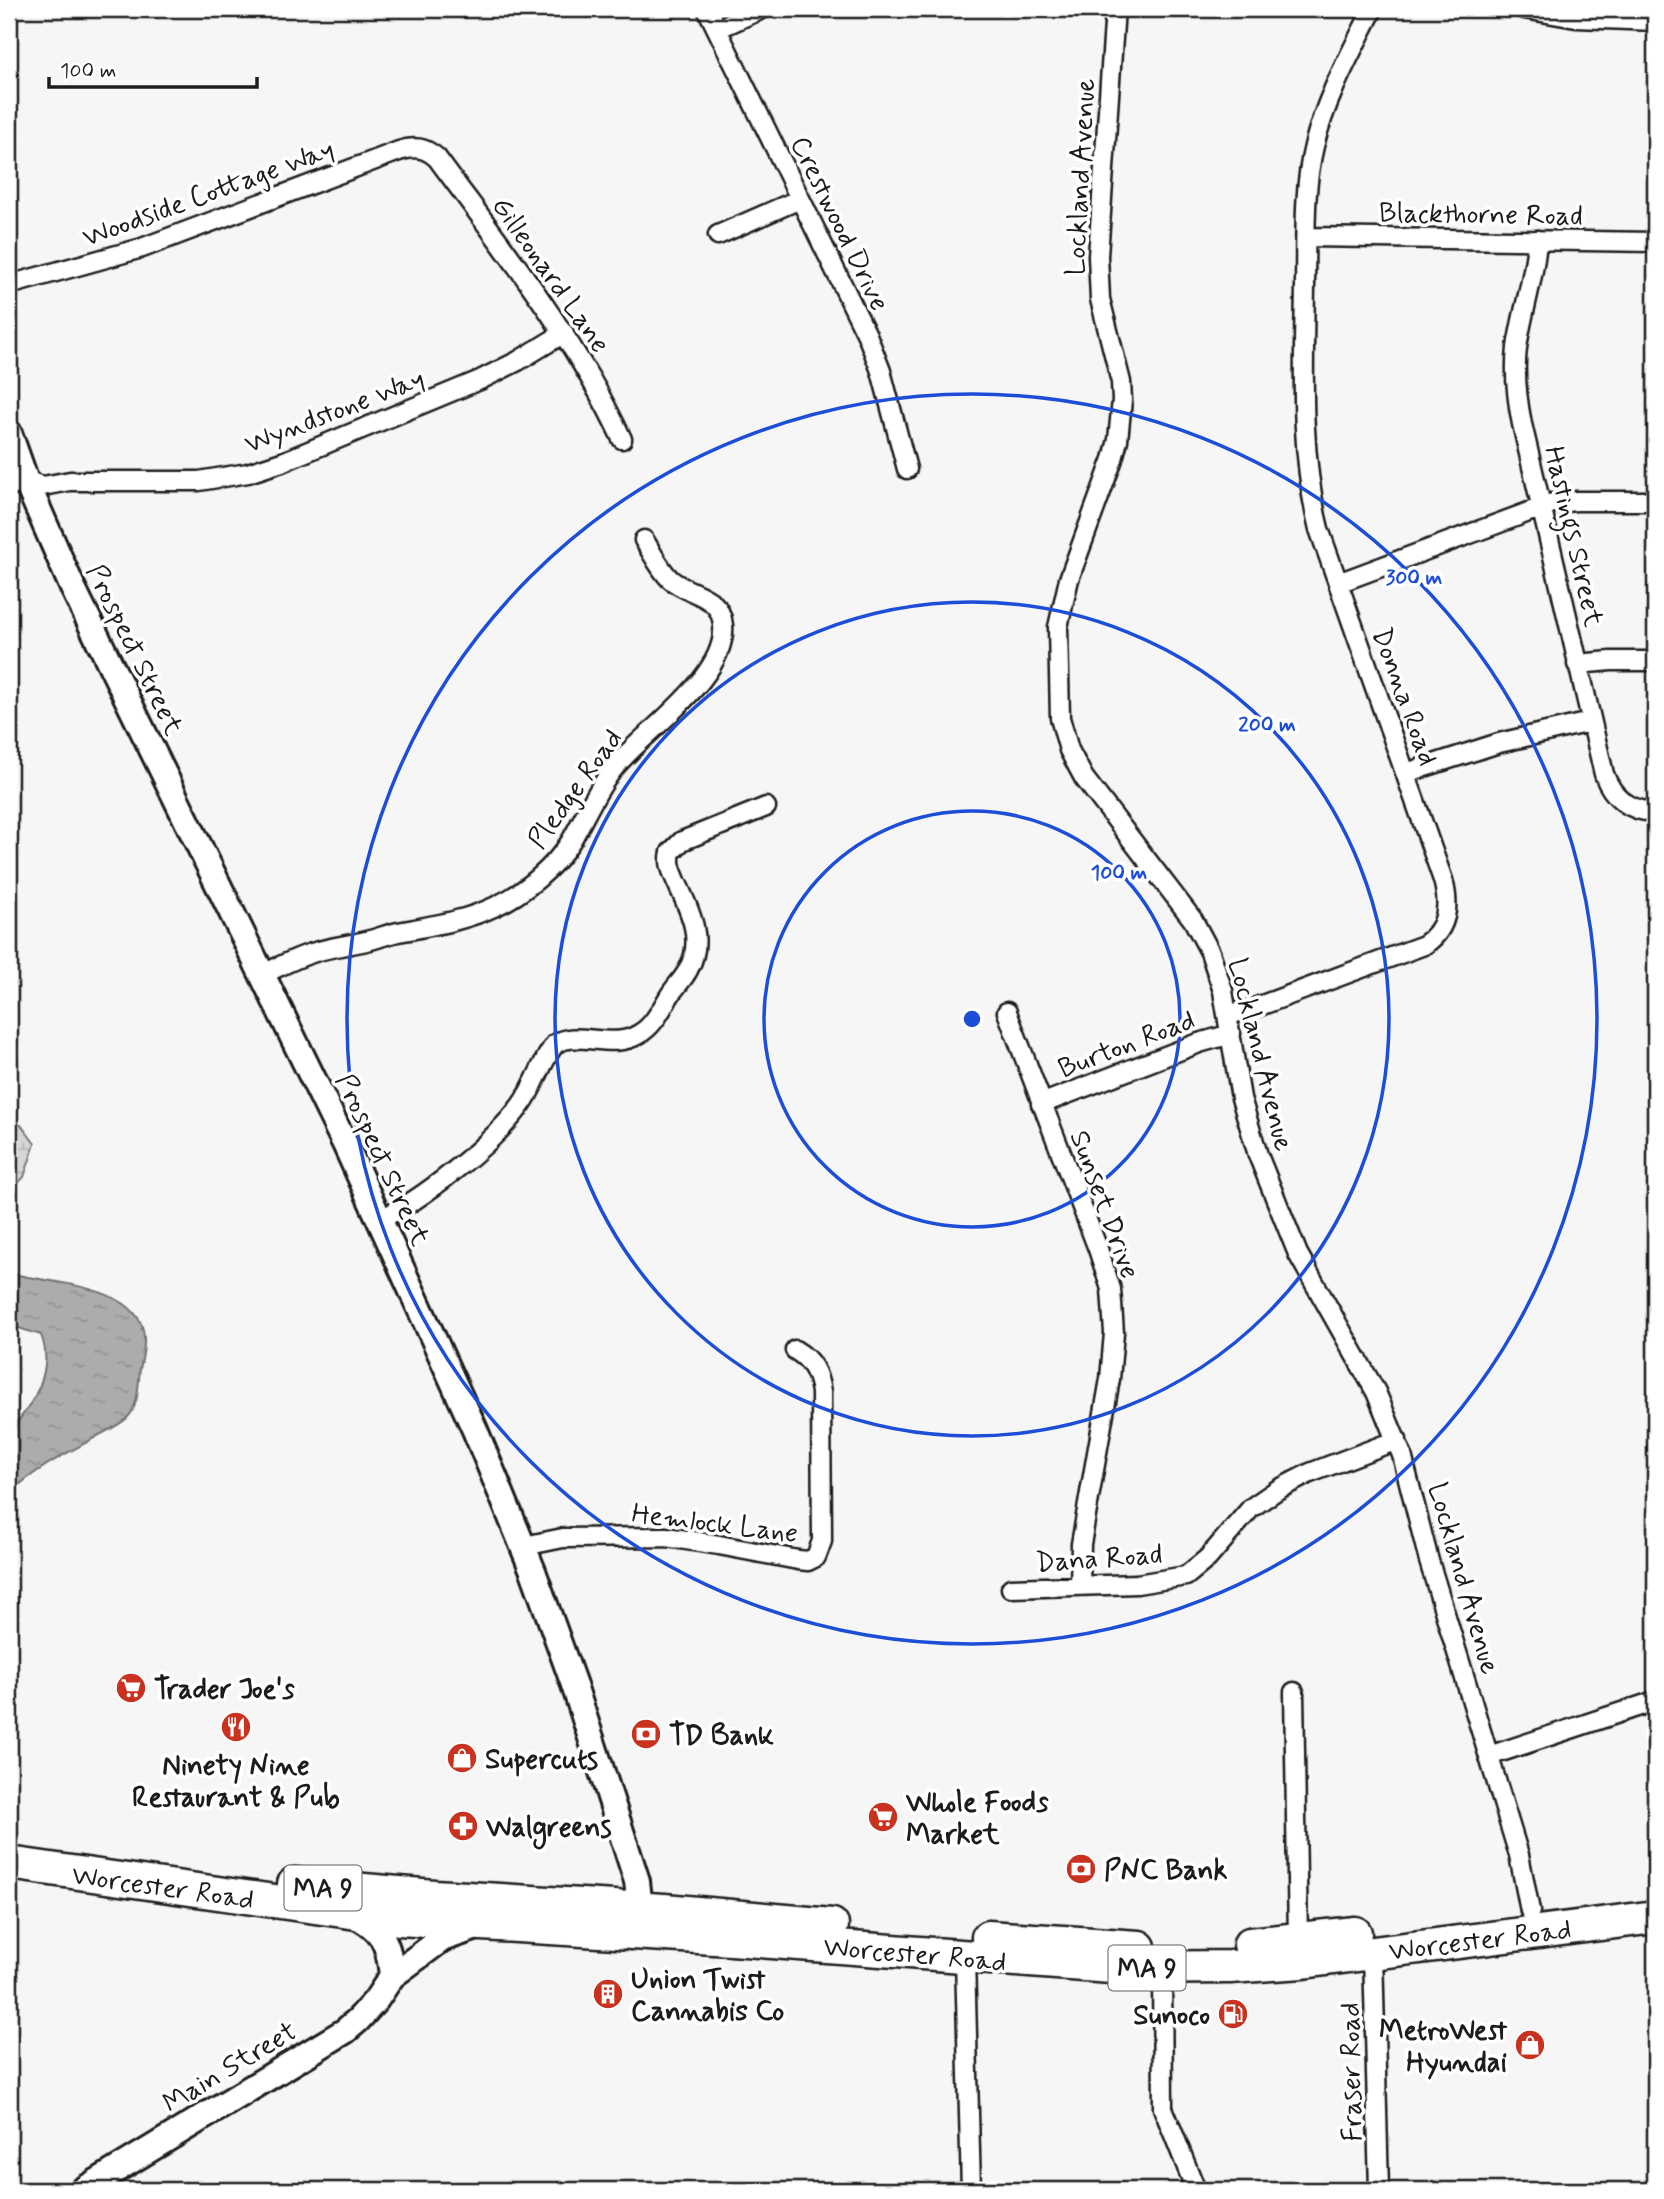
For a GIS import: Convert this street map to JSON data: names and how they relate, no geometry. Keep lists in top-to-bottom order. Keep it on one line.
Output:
{"streets":{"highway":["Worcester Road","MA 9"],"street":["Lockland Avenue","Woodside Cottage Way","Blackthorne Road","Crestwood Drive","Gilleonard Lane","Wyndstone Way","Hastings Street","Prospect Street","Donna Road","Pledge Road","Burton Road","Sunset Drive","Hemlock Lane","Dana Road","Main Street","Fraser Road"]},"crossings":[["Lockland Avenue","Donna Road"],["Lockland Avenue","Burton Road"],["Lockland Avenue","Dana Road"],["Lockland Avenue","Worcester Road"],["Woodside Cottage Way","Gilleonard Lane"],["Blackthorne Road","Hastings Street"],["Blackthorne Road","Donna Road"],["Gilleonard Lane","Wyndstone Way"],["Wyndstone Way","Prospect Street"],["Prospect Street","Pledge Road"],["Prospect Street","Hemlock Lane"],["Prospect Street","Worcester Road"],["Burton Road","Sunset Drive"],["Sunset Drive","Dana Road"],["Worcester Road","Main Street"],["Worcester Road","Fraser Road"]],"places":{"supermarket":["Trader Joe's","Whole Foods Market"],"restaurant":["Ninety Nine Restaurant & Pub"],"bank":["TD Bank","PNC Bank"],"shop":["Supercuts","MetroWest Hyundai"],"pharmacy":["Walgreens"],"building":["Union Twist Cannabis Co"],"fuel station":["Sunoco"]},"scale_bar":"100 m","rings":["300 m","200 m","100 m"]}
